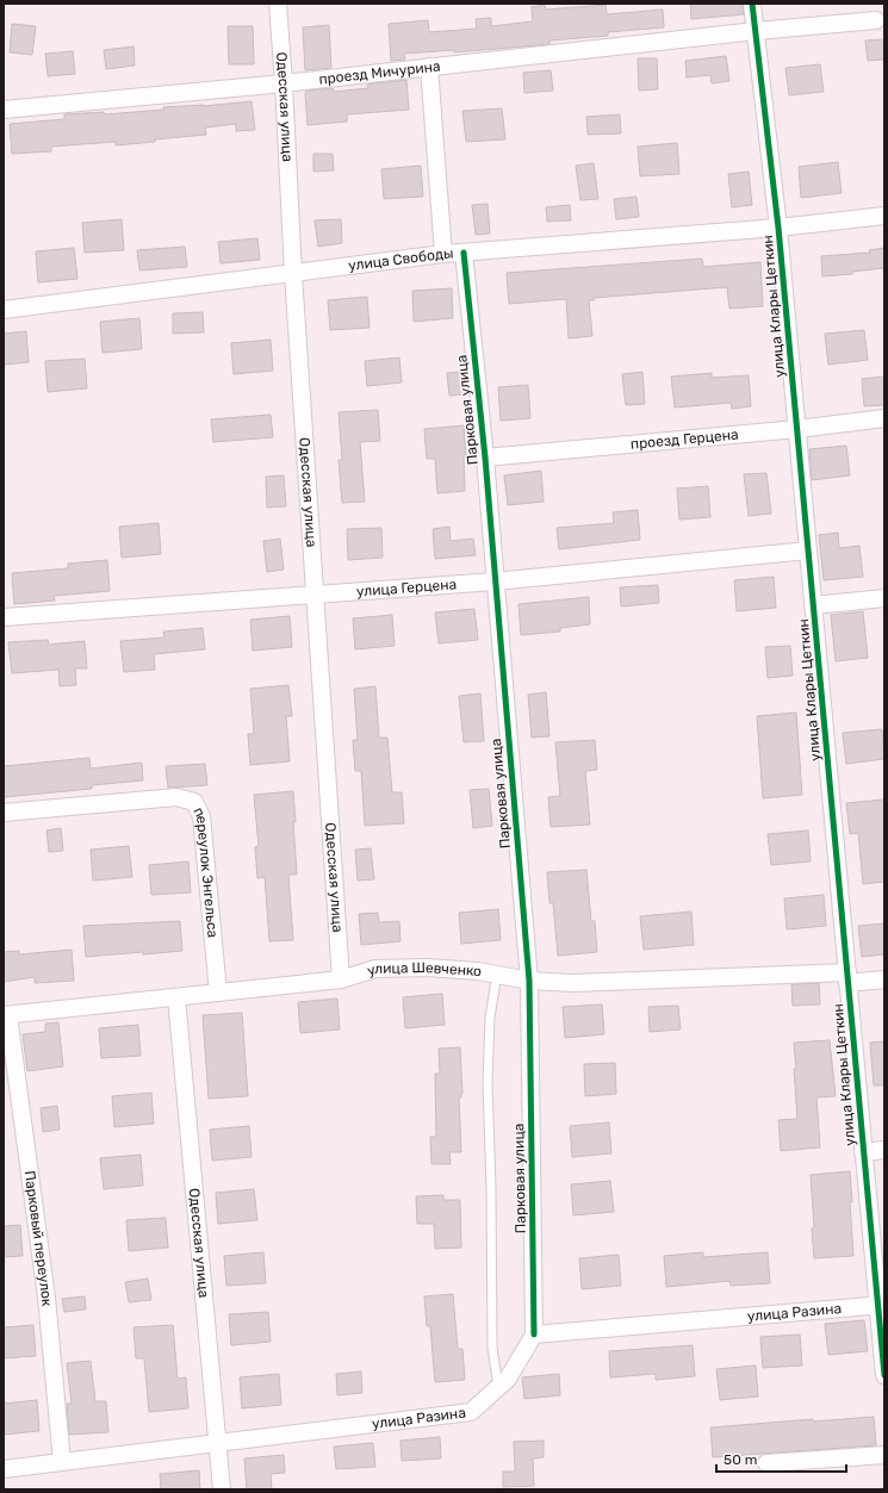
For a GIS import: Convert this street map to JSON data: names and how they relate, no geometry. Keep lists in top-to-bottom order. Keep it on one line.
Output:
{"streets":{"street":["проезд Мичурина","Одесская улица","улица Свободы","улица Клары Цеткин","Парковая улица","проезд Герцена","улица Герцена","переулок Энгельса","улица Шевченко","Парковый переулок","улица Разина"]},"crossings":[["проезд Мичурина","Одесская улица"],["проезд Мичурина","улица Клары Цеткин"],["Одесская улица","улица Свободы"],["Одесская улица","улица Герцена"],["Одесская улица","улица Шевченко"],["Одесская улица","улица Разина"],["улица Свободы","улица Клары Цеткин"],["улица Свободы","Парковая улица"],["улица Клары Цеткин","проезд Герцена"],["улица Клары Цеткин","улица Герцена"],["улица Клары Цеткин","улица Шевченко"],["улица Клары Цеткин","улица Разина"],["Парковая улица","проезд Герцена"],["Парковая улица","улица Герцена"],["Парковая улица","улица Шевченко"],["Парковая улица","улица Разина"],["переулок Энгельса","улица Шевченко"],["улица Шевченко","Парковый переулок"],["Парковый переулок","улица Разина"]],"scale_bar":"50 m"}
